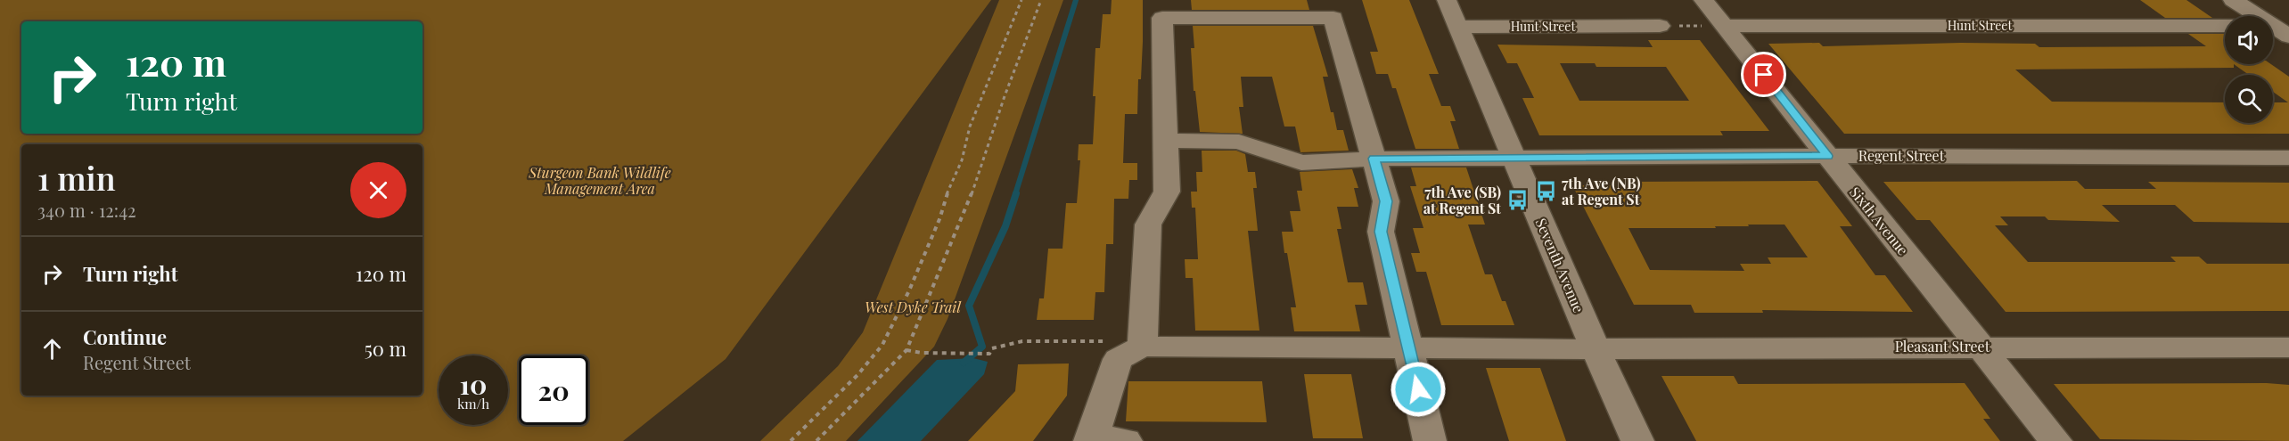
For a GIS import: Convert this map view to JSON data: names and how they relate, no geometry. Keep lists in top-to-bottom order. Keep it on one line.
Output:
{"streets":{"street":["Hunt Street","Regent Street","Sixth Avenue","Seventh Avenue","Pleasant Street"]},"crossings":[["Hunt Street","Sixth Avenue"],["Hunt Street","Seventh Avenue"],["Regent Street","Sixth Avenue"],["Regent Street","Seventh Avenue"],["Sixth Avenue","Pleasant Street"],["Seventh Avenue","Pleasant Street"]],"parks":["Sturgeon Bank Wildlife Management Area","West Dyke Trail"],"places":{"bus stop":["7th Ave (NB) at Regent St","7th Ave (SB) at Regent St"]},"page":{"turn":["120 m","Turn right"],"heading":["1 min","340 m · 12:42"],"list":[{"name":"Turn right","value":"120 m"},{"name":"Continue","note":"Regent Street","value":"50 m"}],"speed":"10 km/h","limit":"20"}}
